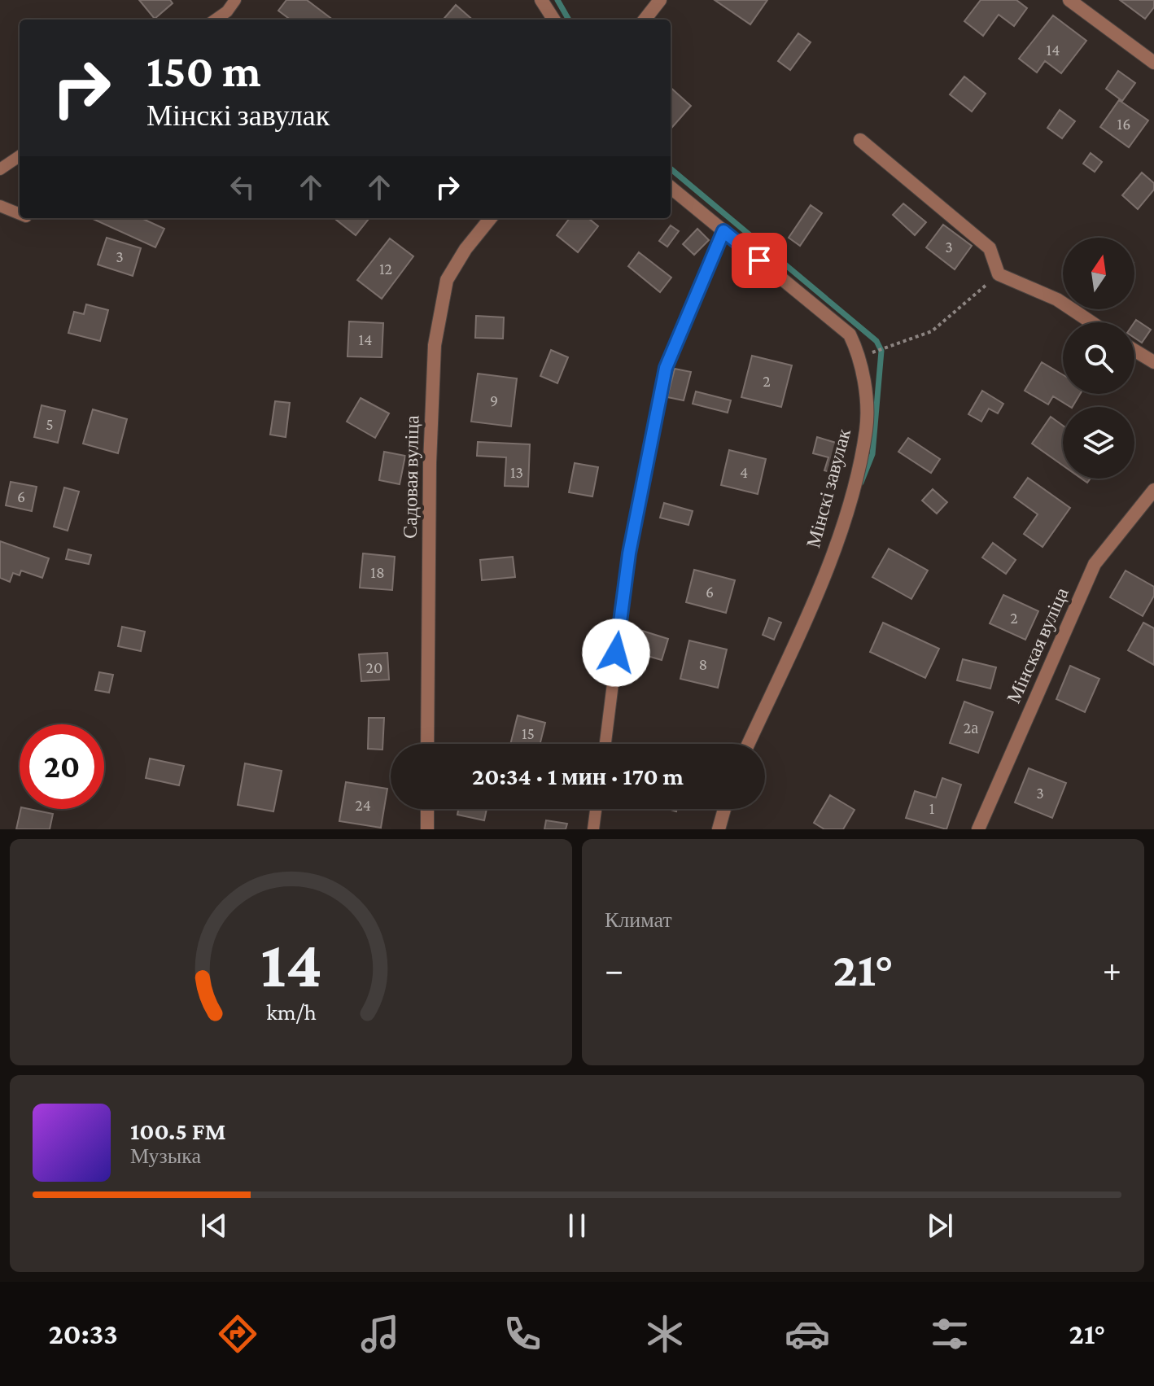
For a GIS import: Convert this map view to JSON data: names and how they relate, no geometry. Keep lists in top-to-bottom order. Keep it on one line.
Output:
{"streets":{"street":["Садовая вуліца","Мінскі завулак","Мінская вуліца"]},"house_numbers":["14","16","3","3","12","14","2","9","5","13","4","6","18","6","2","8","20","2а","15","3","24","1"],"north":"top","page":{"turn":["150 m","Мінскі завулак"],"limit":"20","trip":"20:34 · 1 мин · 170 m","tile":"Климат","heat":["−","21°","+"],"song":["100.5 FM","Музыка"],"tabs":["20:33","21°"],"gauge":["14","km/h"]}}
